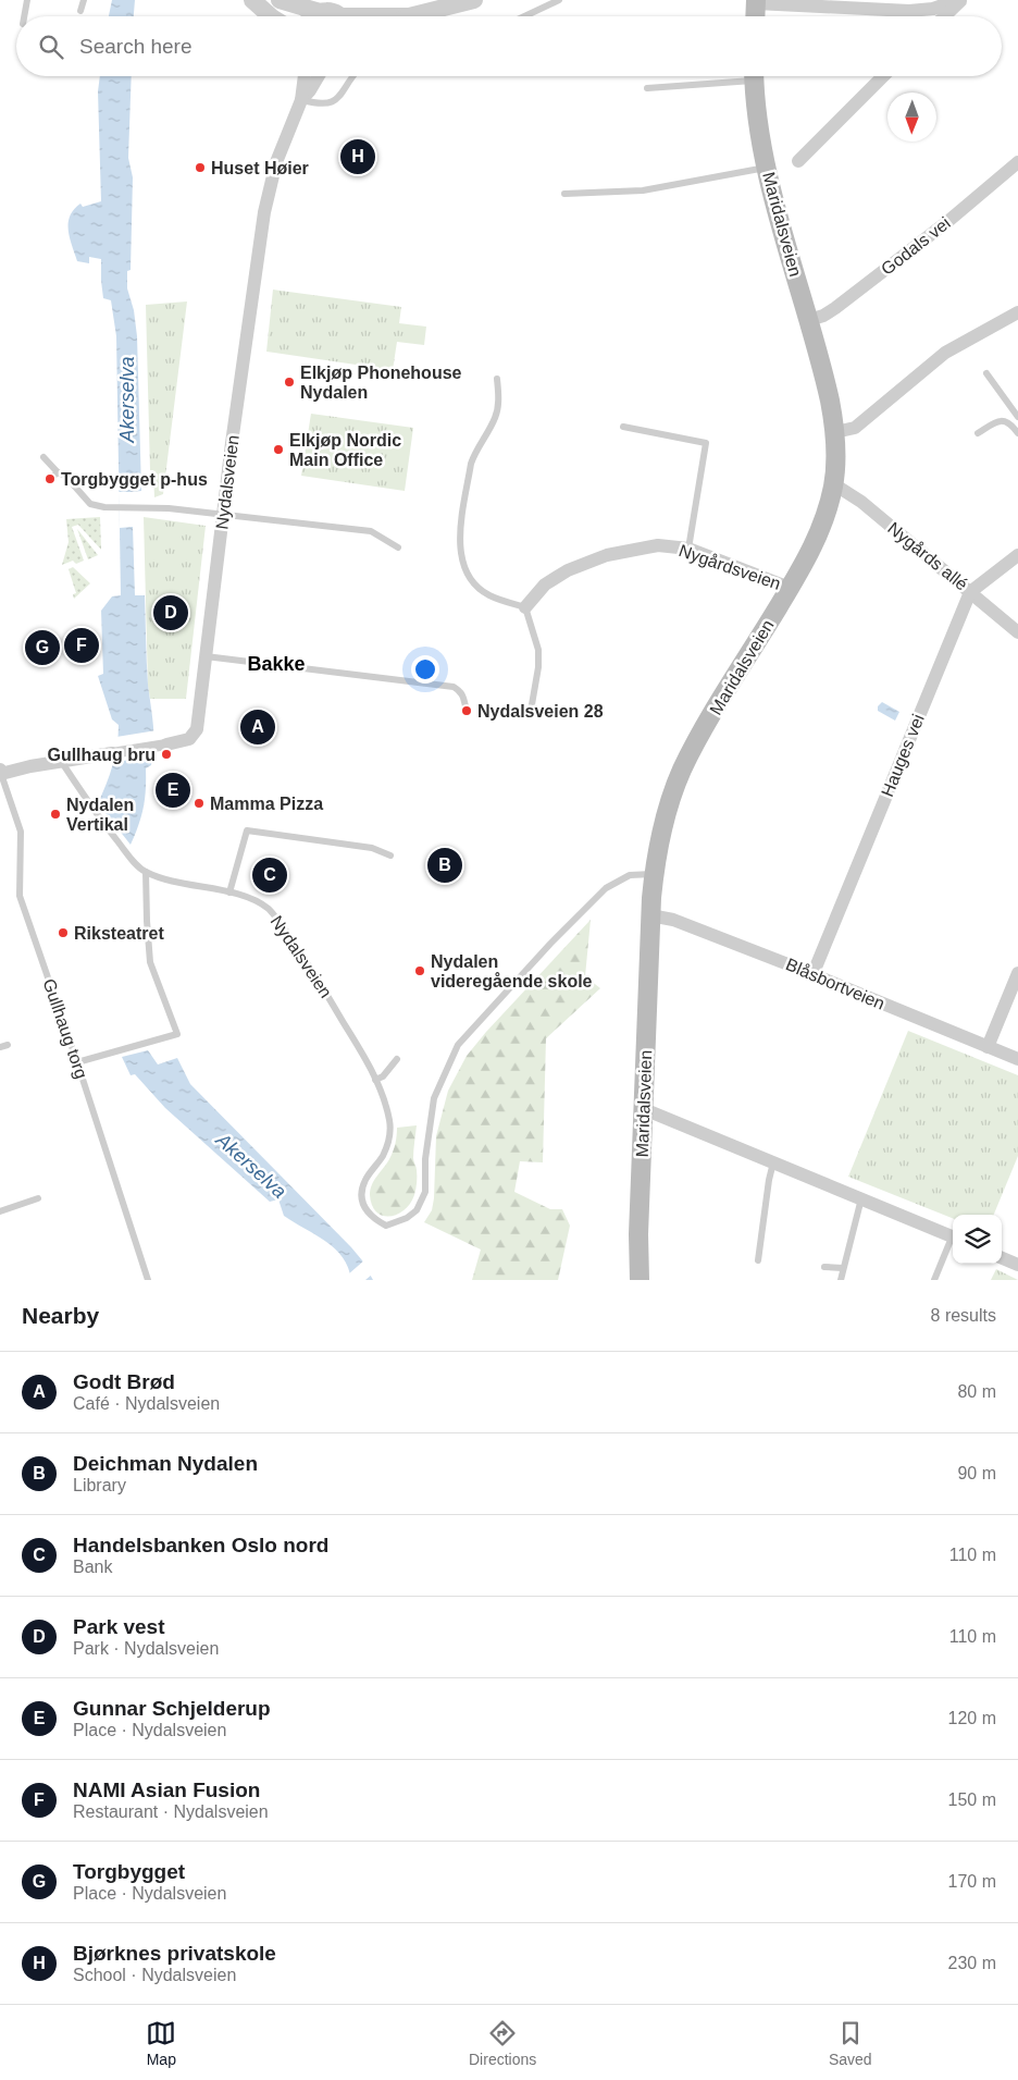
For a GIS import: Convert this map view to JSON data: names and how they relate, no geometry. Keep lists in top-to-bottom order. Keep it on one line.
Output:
{"streets":{"main road":["Maridalsveien"],"street":["Godals vei","Nydalsveien","Nygårds allé","Nygårdsveien","Hauges vei","Blåsbortveien"],"lane":["Gullhaug torg"]},"crossings":[["Maridalsveien","Godals vei"],["Maridalsveien","Nydalsveien"],["Maridalsveien","Nygårds allé"],["Maridalsveien","Nygårdsveien"],["Maridalsveien","Blåsbortveien"],["Nydalsveien","Gullhaug torg"],["Nygårds allé","Hauges vei"],["Hauges vei","Blåsbortveien"]],"districts":["Bakke"],"water":["Akerselva"],"places":["Huset Høier","Elkjøp Phonehouse Nydalen","Elkjøp Nordic Main Office","Torgbygget p-hus","Nydalsveien 28","Gullhaug bru","Mamma Pizza","Nydalen Vertikal","Riksteatret","Nydalen videregående skole"],"north":"bottom","page":{"search":"Search here","pins":["H","D","F","G","A","E","B","C"],"heading":["Nearby","8 results"],"list":[{"mark":"A","name":"Godt Brød","note":"Café · Nydalsveien","value":"80 m"},{"mark":"B","name":"Deichman Nydalen","note":"Library","value":"90 m"},{"mark":"C","name":"Handelsbanken Oslo nord","note":"Bank","value":"110 m"},{"mark":"D","name":"Park vest","note":"Park · Nydalsveien","value":"110 m"},{"mark":"E","name":"Gunnar Schjelderup","note":"Place · Nydalsveien","value":"120 m"},{"mark":"F","name":"NAMI Asian Fusion","note":"Restaurant · Nydalsveien","value":"150 m"},{"mark":"G","name":"Torgbygget","note":"Place · Nydalsveien","value":"170 m"},{"mark":"H","name":"Bjørknes privatskole","note":"School · Nydalsveien","value":"230 m"}],"nav":["Map","Directions","Saved"]}}
